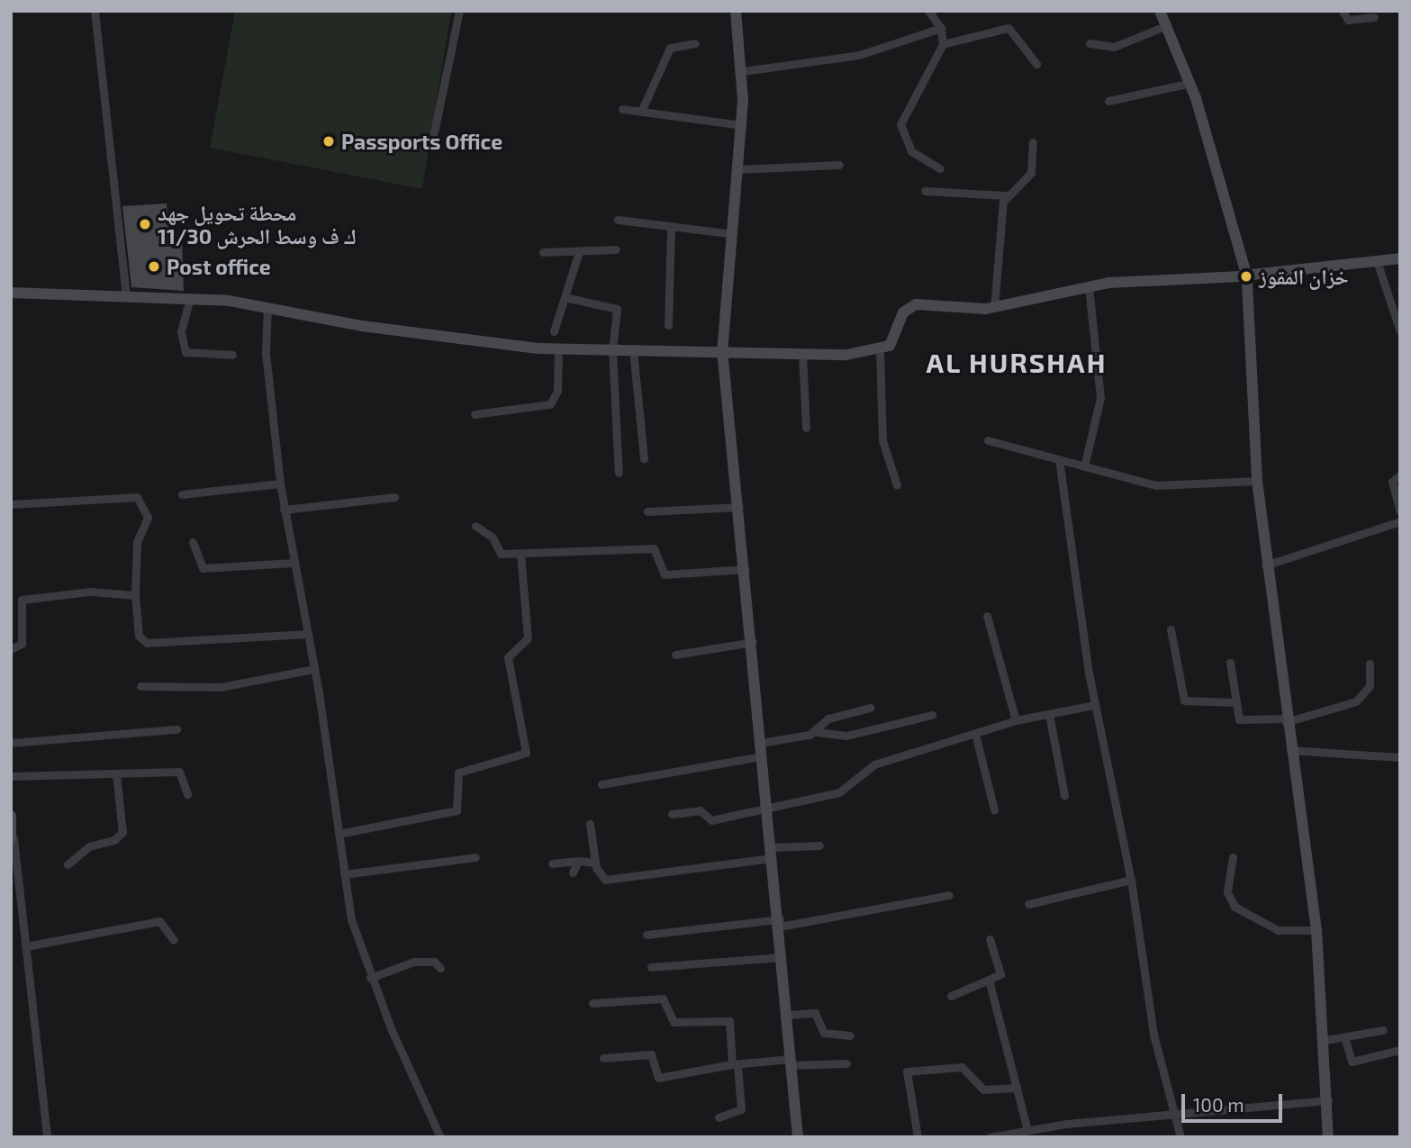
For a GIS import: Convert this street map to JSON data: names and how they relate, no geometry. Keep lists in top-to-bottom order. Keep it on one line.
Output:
{"districts":["AL HURSHAH"],"places":["Passports Office","محطة تحويل جهد 11/30 ك ف وسط الحرش","Post office","خزان المقوز"],"scale_bar":"100 m"}
